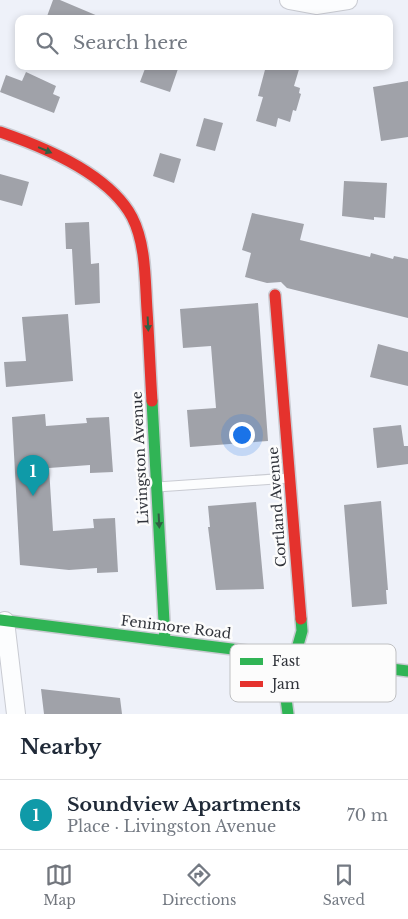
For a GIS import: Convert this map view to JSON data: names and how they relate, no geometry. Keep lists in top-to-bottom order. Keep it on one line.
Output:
{"streets":{"street":["Livingston Avenue","Cortland Avenue","Fenimore Road"]},"crossings":[["Livingston Avenue","Fenimore Road"]],"one_way":["Livingston Avenue"],"legend":["Fast","Jam"],"page":{"search":"Search here","pins":"1","heading":"Nearby","list":[{"mark":"1","name":"Soundview Apartments","note":"Place · Livingston Avenue","value":"70 m"}],"nav":["Map","Directions","Saved"]}}
